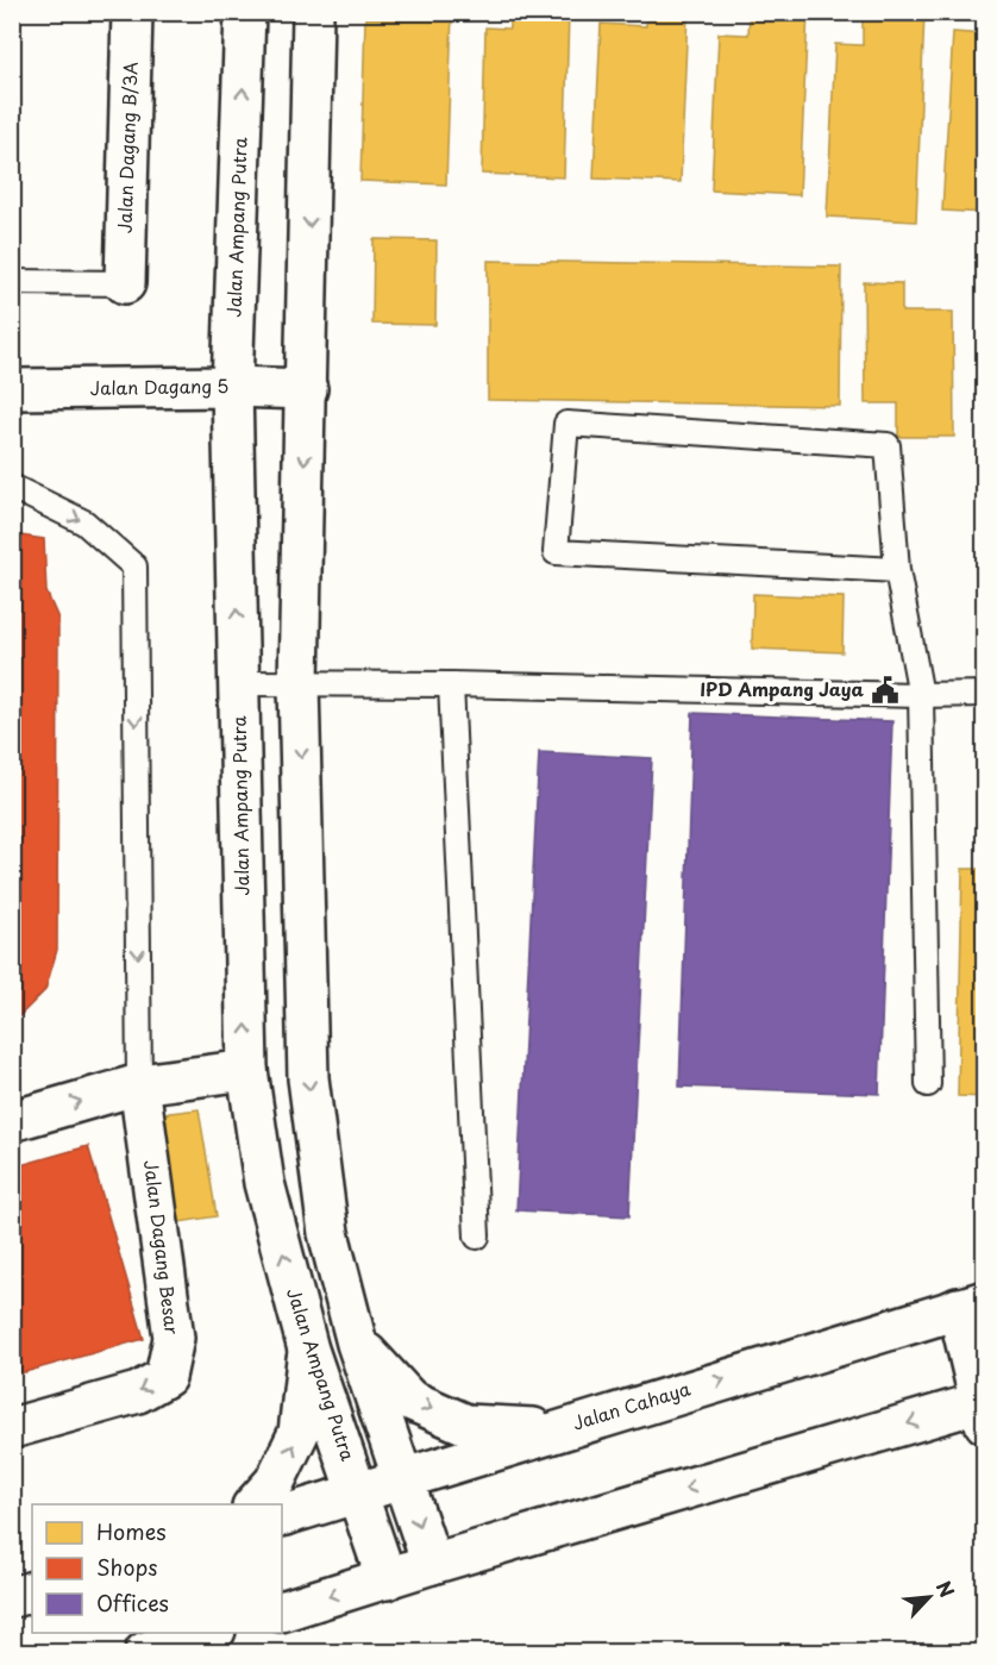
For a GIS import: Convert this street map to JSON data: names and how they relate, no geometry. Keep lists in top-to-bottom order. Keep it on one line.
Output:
{"streets":{"street":["Jalan Dagang B/3A","Jalan Ampang Putra","Jalan Dagang 5","Jalan Dagang Besar","Jalan Cahaya"]},"crossings":[["Jalan Ampang Putra","Jalan Dagang 5"],["Jalan Ampang Putra","Jalan Cahaya"]],"places":{"public building":["IPD Ampang Jaya"]},"legend":["Homes","Shops","Offices"],"north":"top right"}
